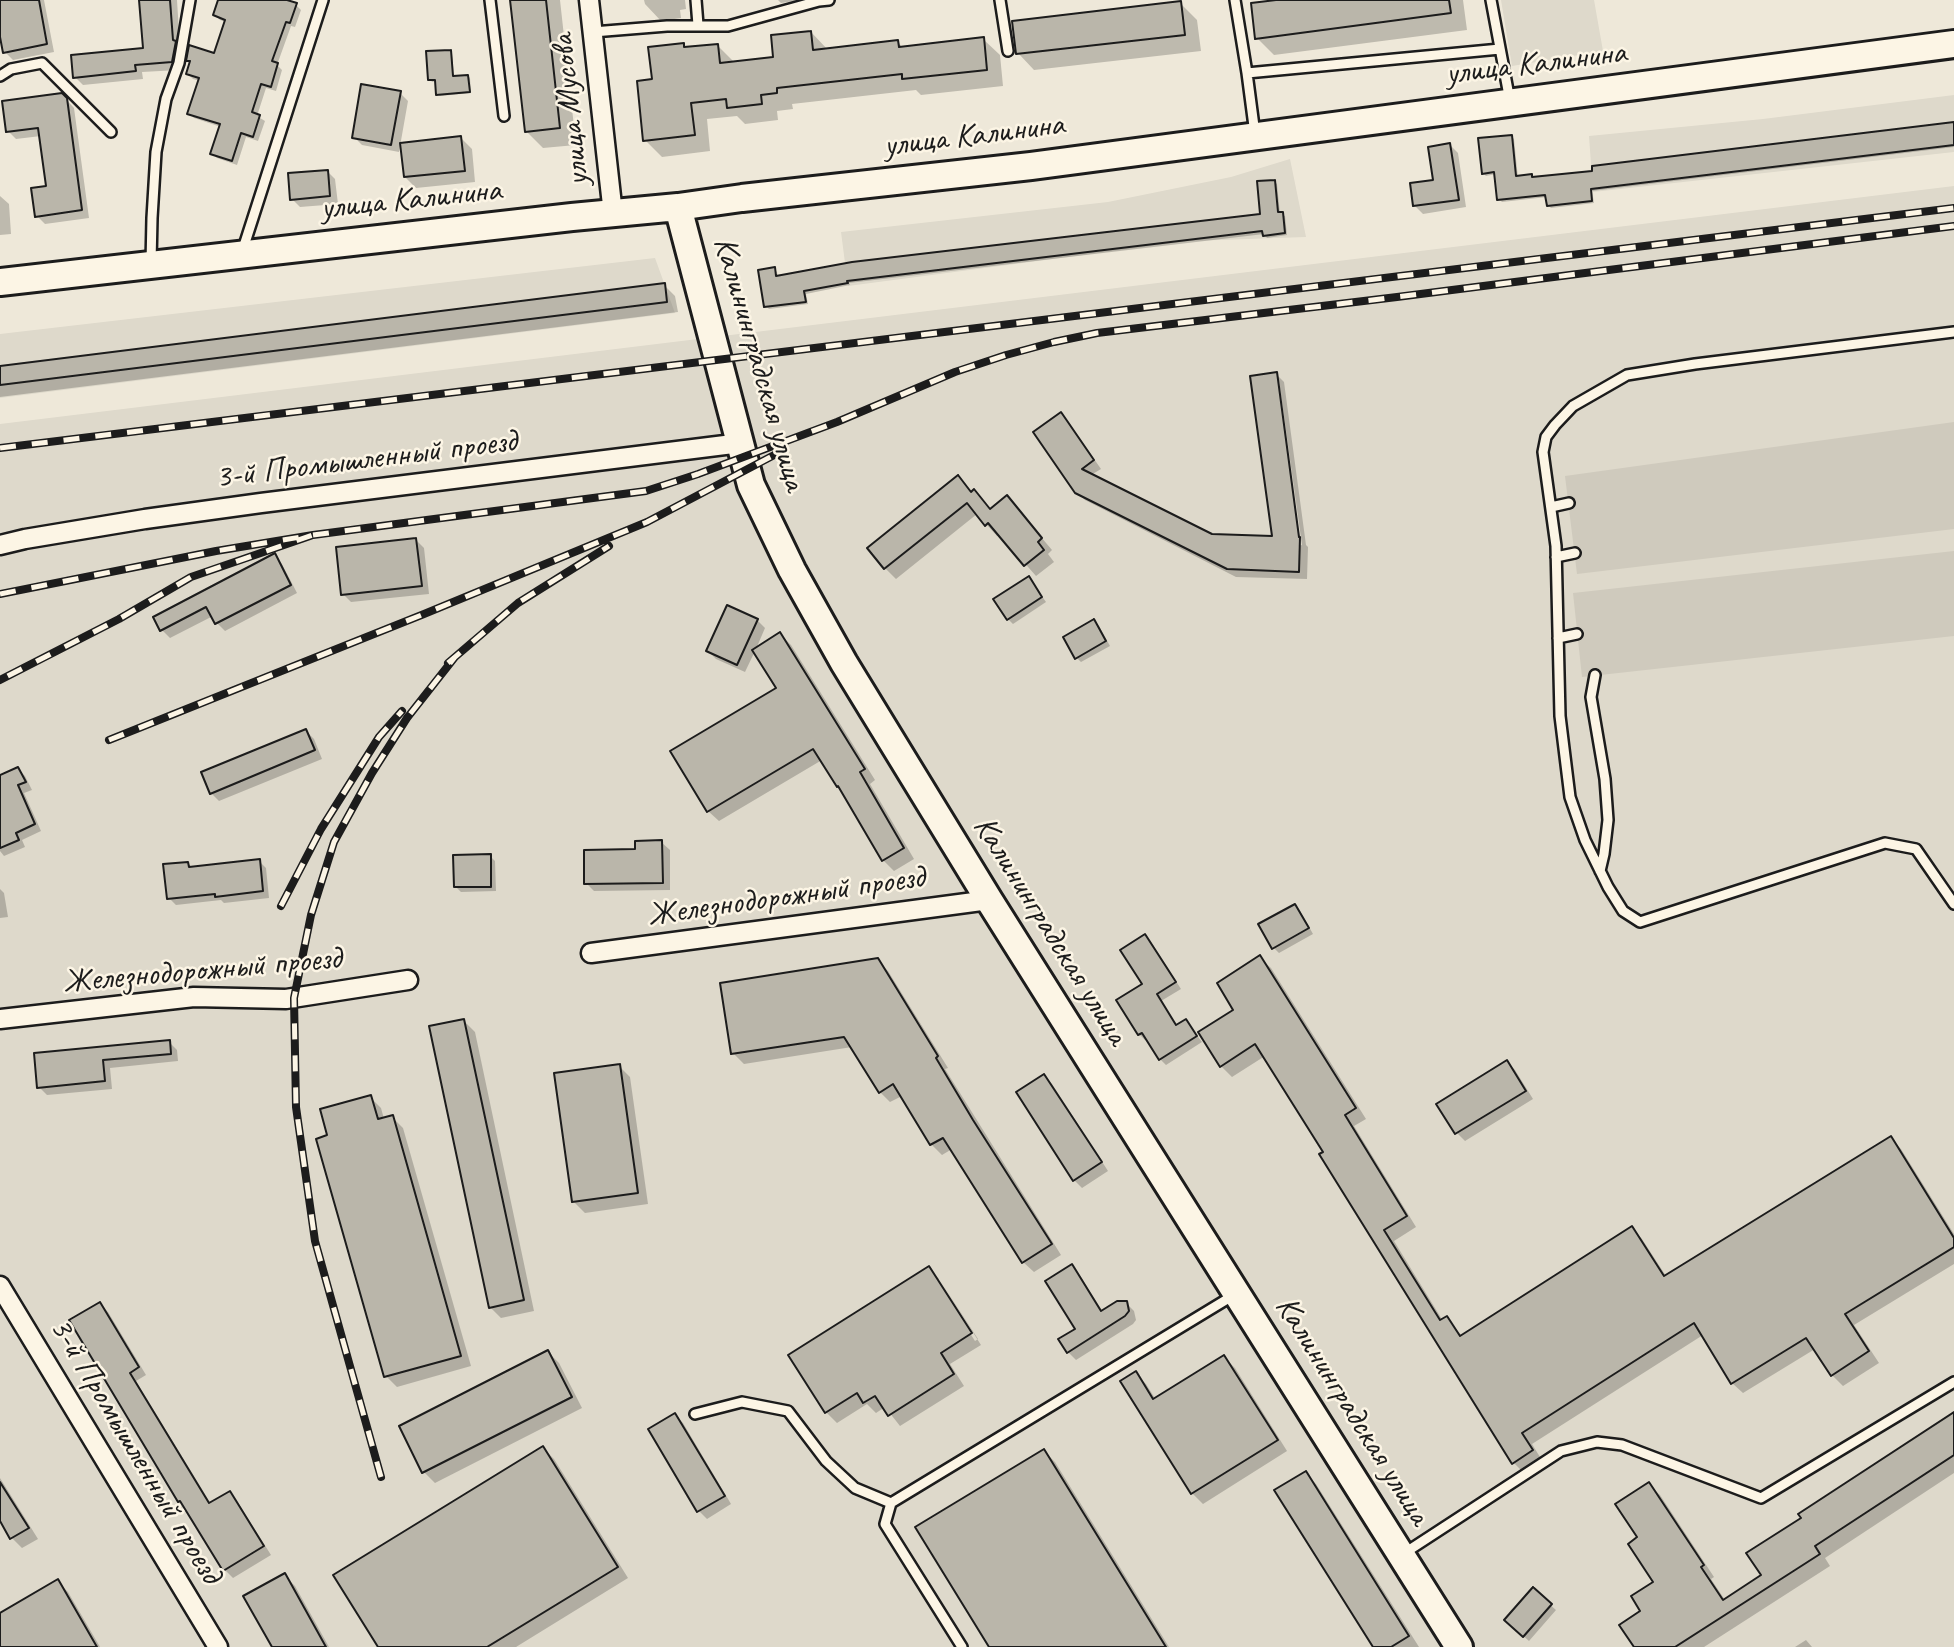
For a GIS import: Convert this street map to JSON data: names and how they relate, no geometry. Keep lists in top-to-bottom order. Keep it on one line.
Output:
{"streets":{"main road":["улица Калинина","Калининградская улица"],"street":["улица Мусова","3-й Промышленный проезд","Железнодорожный проезд"]},"crossings":[["улица Калинина","улица Мусова"],["улица Калинина","Калининградская улица"],["Калининградская улица","3-й Промышленный проезд"],["Калининградская улица","Железнодорожный проезд"]]}
